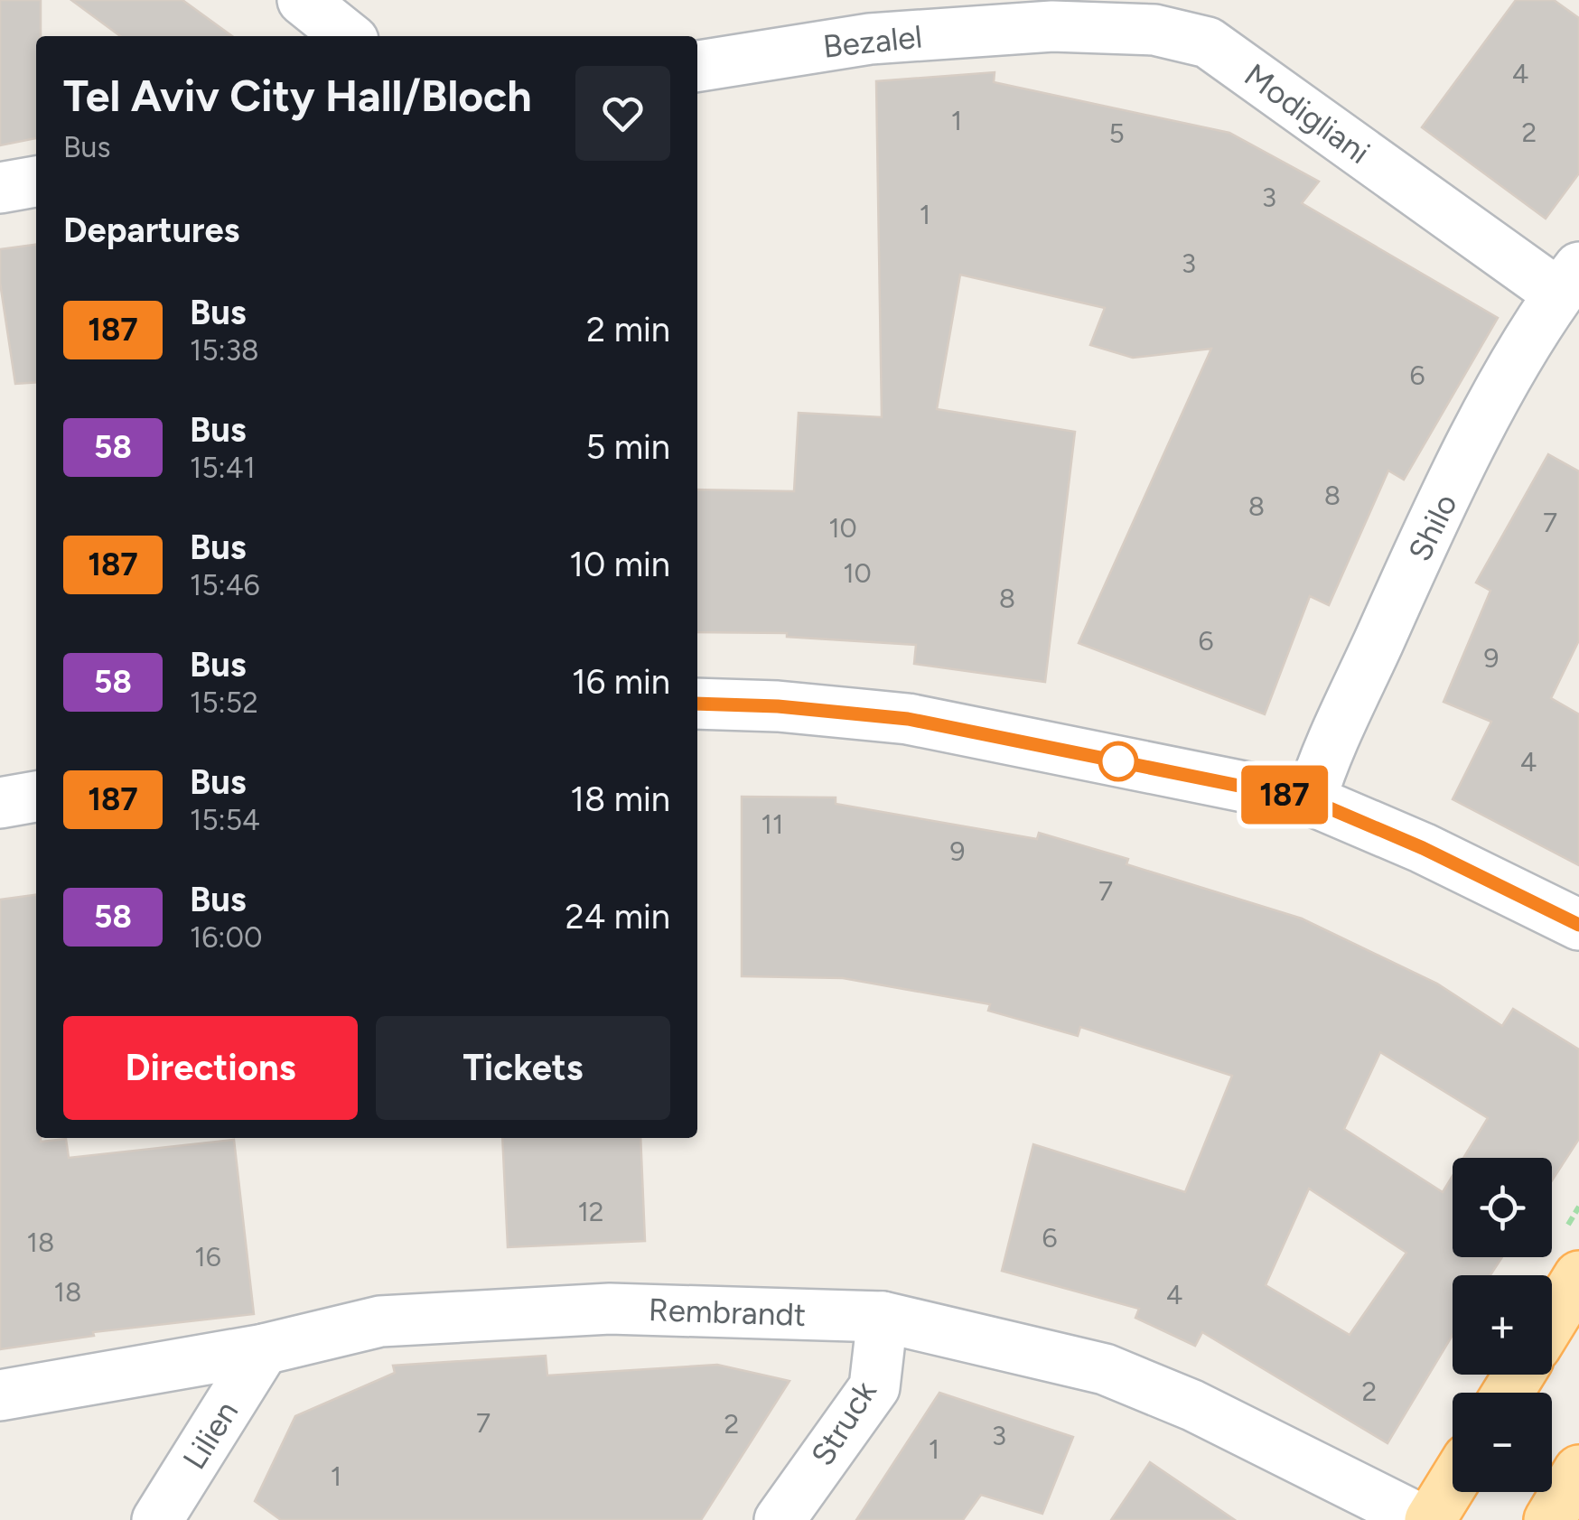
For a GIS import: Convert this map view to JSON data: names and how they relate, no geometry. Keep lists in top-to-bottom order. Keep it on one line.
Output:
{"streets":{"street":["Bezalel","Modigliani","Shilo","Rembrandt","Struck","Lilien"]},"crossings":[["Bezalel","Modigliani"],["Modigliani","Shilo"],["Rembrandt","Struck"],["Rembrandt","Lilien"]],"lines":["bus line 187"],"house_numbers":["4","1","2","5","3","1","3","6","8","8","7","10","10","8","6","9","4","11","9","7","12","6","18","16","18","4","2","7","2","3","1","1"],"page":{"on_map":"187","heading":[["Tel Aviv City Hall/Bloch","Bus"],"Departures"],"list":[{"mark":"187","name":"Bus","note":"15:38","value":"2 min"},{"mark":"58","name":"Bus","note":"15:41","value":"5 min"},{"mark":"187","name":"Bus","note":"15:46","value":"10 min"},{"mark":"58","name":"Bus","note":"15:52","value":"16 min"},{"mark":"187","name":"Bus","note":"15:54","value":"18 min"},{"mark":"58","name":"Bus","note":"16:00","value":"24 min"}],"buttons":["Directions","Tickets"],"map_buttons":["+","−"]}}
